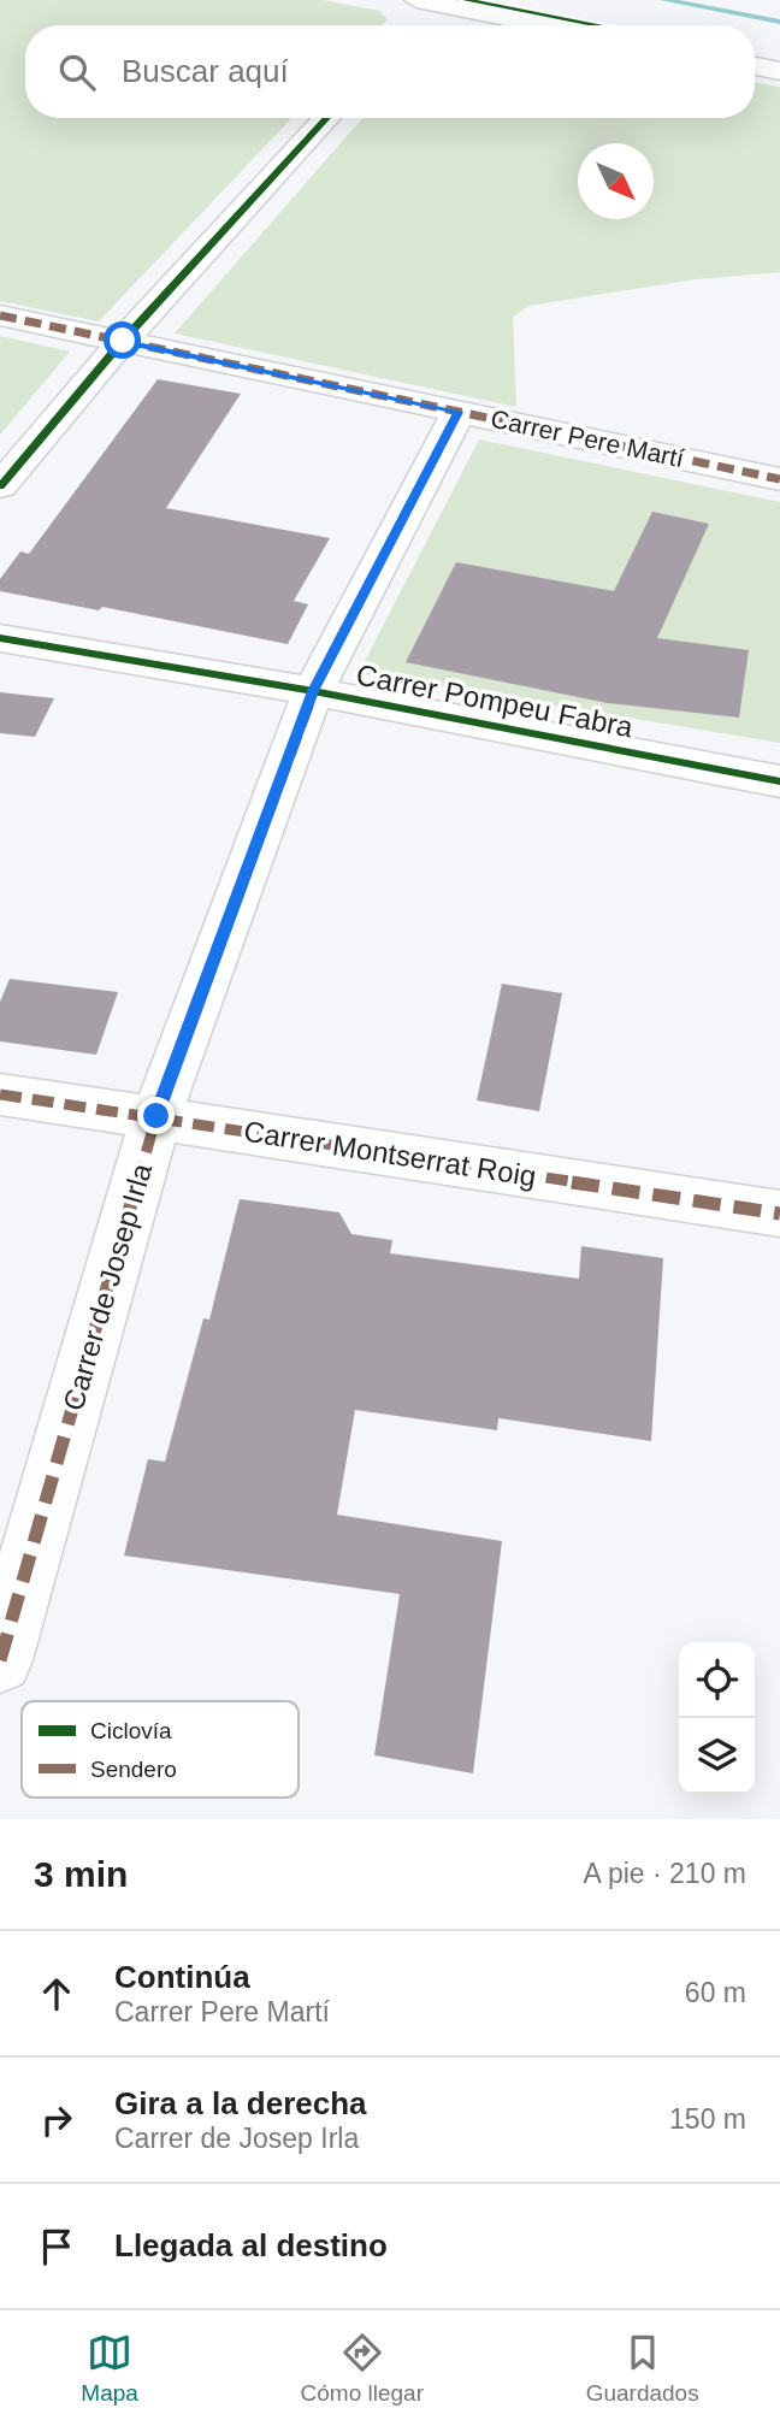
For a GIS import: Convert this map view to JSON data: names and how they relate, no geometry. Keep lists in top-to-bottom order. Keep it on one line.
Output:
{"streets":{"street":["Carrer Pere Martí","Carrer Pompeu Fabra","Carrer Montserrat Roig","Carrer de Josep Irla"]},"crossings":[["Carrer Pere Martí","Carrer de Josep Irla"],["Carrer Pompeu Fabra","Carrer de Josep Irla"],["Carrer Montserrat Roig","Carrer de Josep Irla"]],"legend":["Ciclovía","Sendero"],"north":"bottom right","page":{"search":"Buscar aquí","heading":["3 min","A pie · 210 m"],"list":[["Continúa","Carrer Pere Martí","60 m"],["Gira a la derecha","Carrer de Josep Irla","150 m"],"Llegada al destino"],"nav":["Mapa","Cómo llegar","Guardados"]}}
